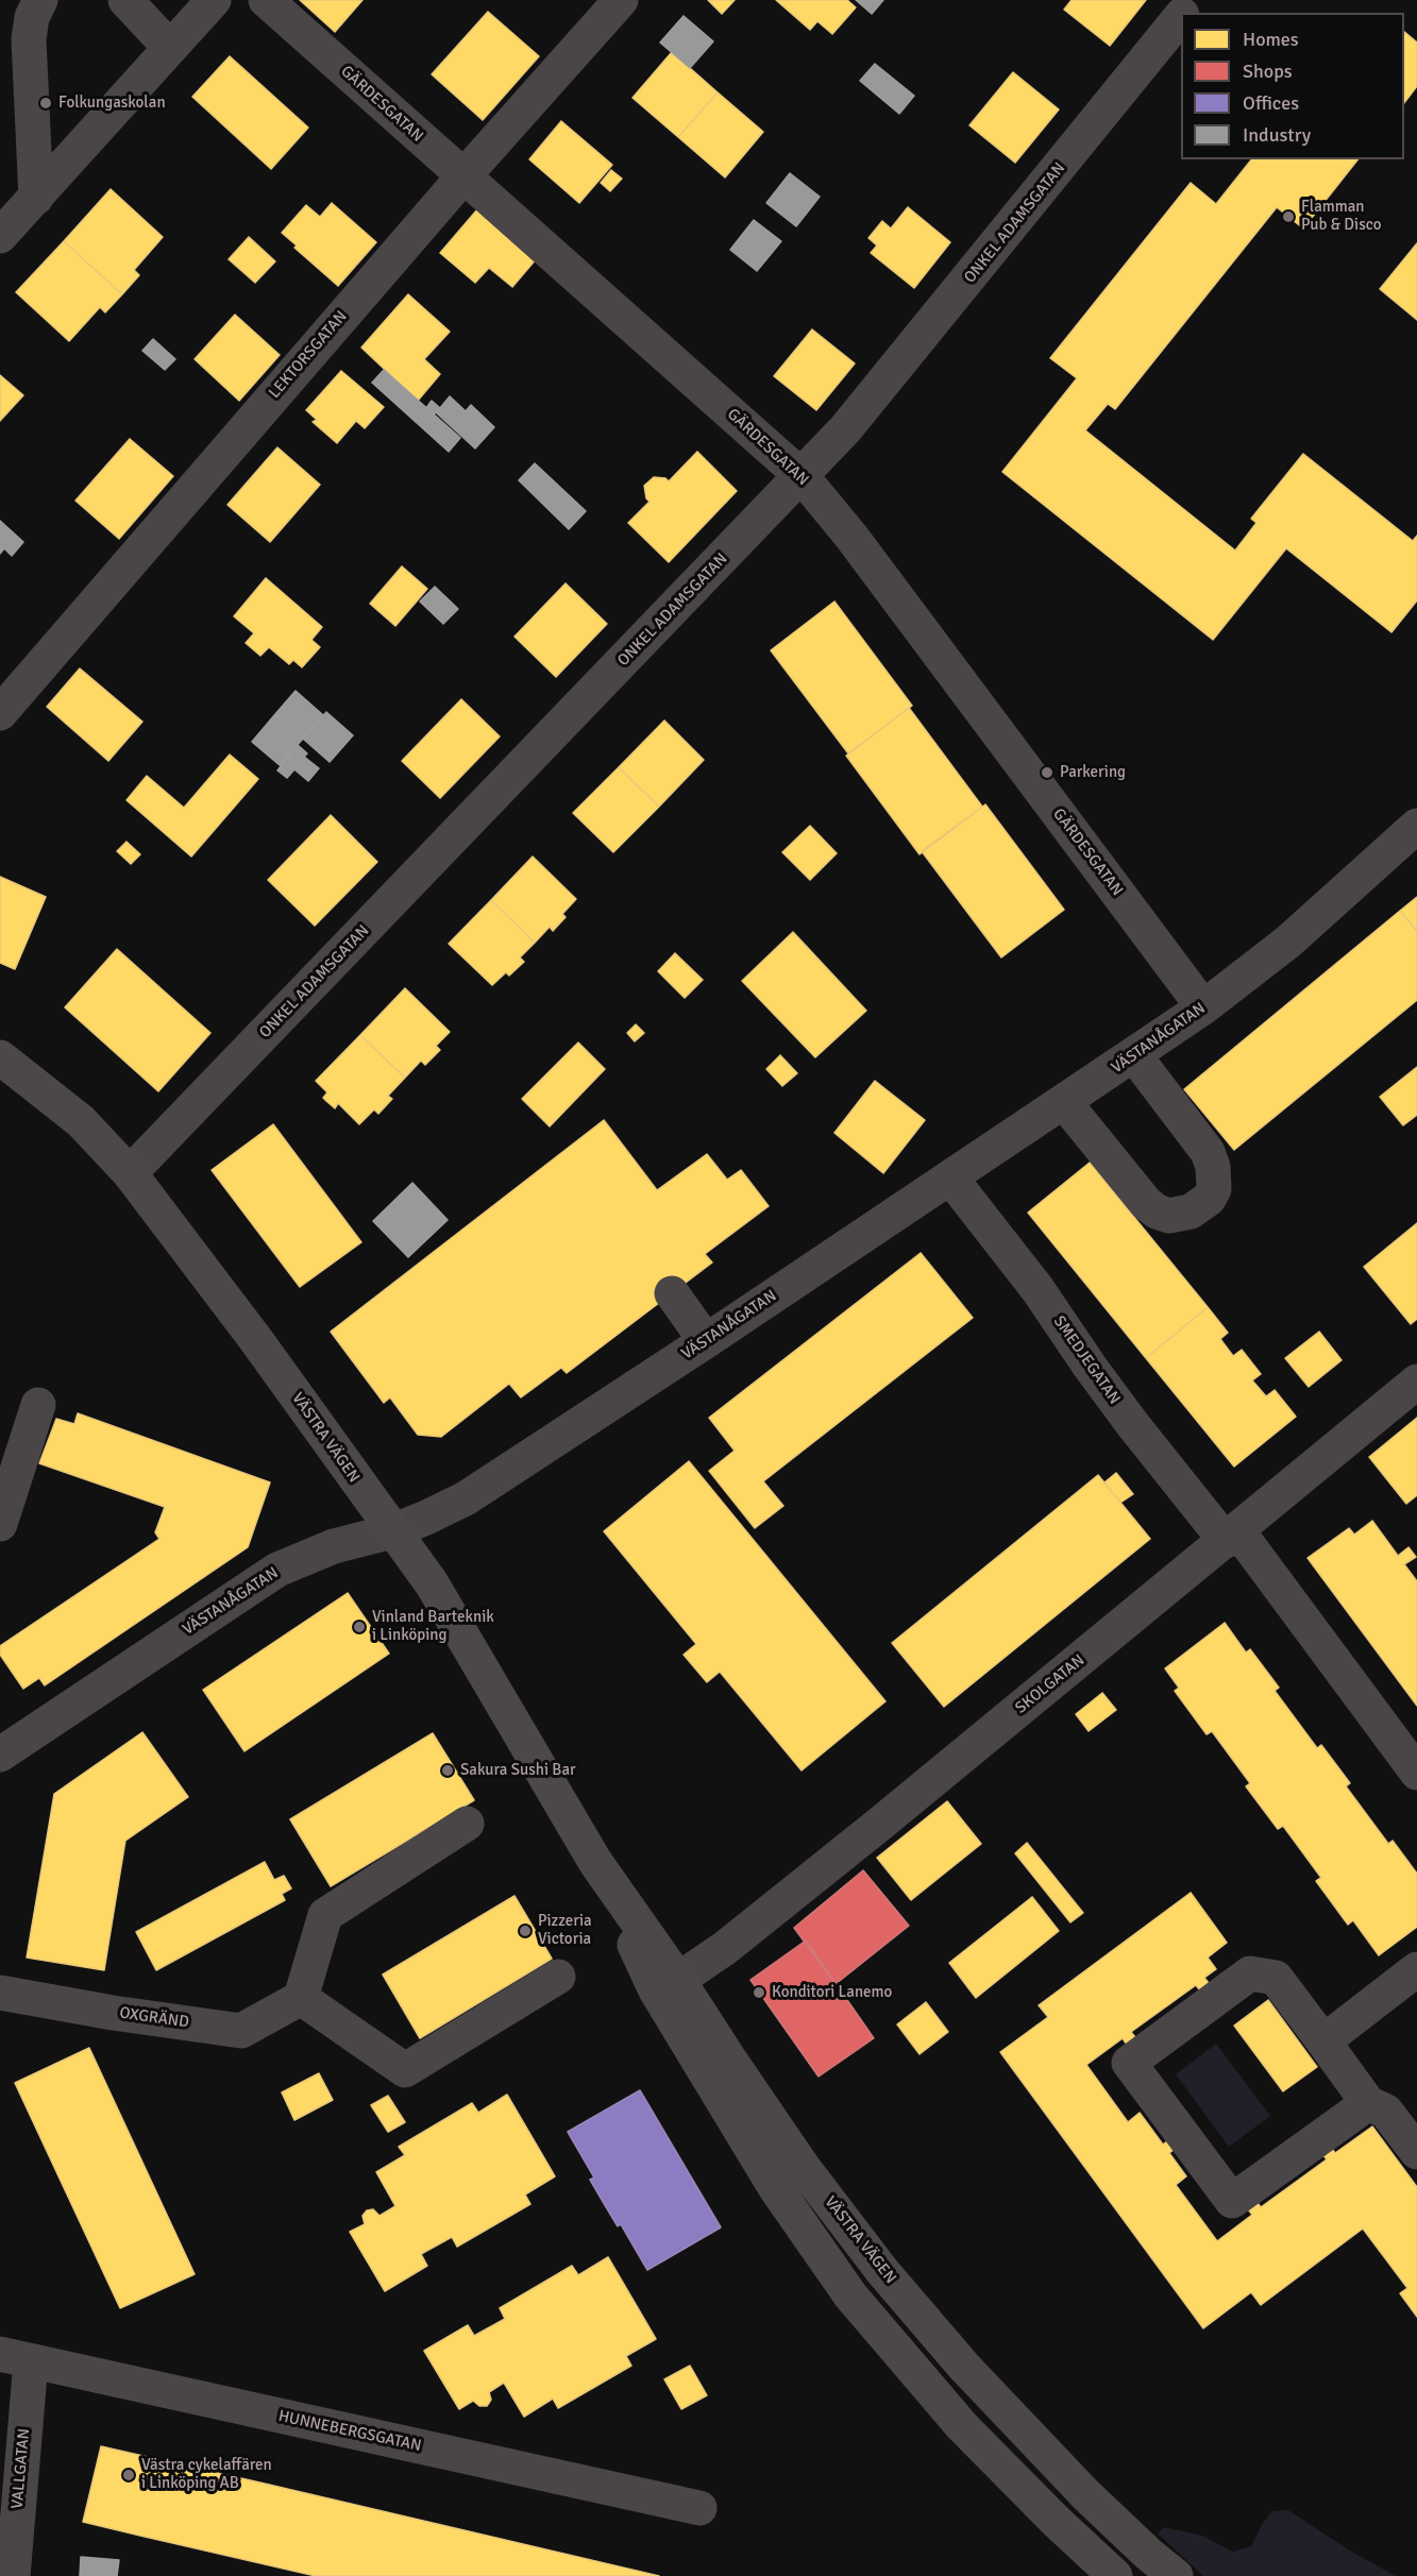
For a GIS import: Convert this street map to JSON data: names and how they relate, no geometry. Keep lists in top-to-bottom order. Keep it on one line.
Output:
{"streets":{"main road":["VÄSTRA VÄGEN"],"street":["GÄRDESGATAN","ONKEL ADAMSGATAN","LEKTORSGATAN","VÄSTANÅGATAN","SMEDJEGATAN","SKOLGATAN","OXGRÄND","HUNNEBERGSGATAN","VALLGATAN"]},"crossings":[["GÄRDESGATAN","ONKEL ADAMSGATAN"],["GÄRDESGATAN","LEKTORSGATAN"],["GÄRDESGATAN","VÄSTANÅGATAN"],["ONKEL ADAMSGATAN","VÄSTRA VÄGEN"],["VÄSTANÅGATAN","SMEDJEGATAN"],["VÄSTANÅGATAN","VÄSTRA VÄGEN"],["SMEDJEGATAN","SKOLGATAN"],["VÄSTRA VÄGEN","SKOLGATAN"],["HUNNEBERGSGATAN","VALLGATAN"]],"places":["Folkungaskolan","Flamman Pub & Disco","Parkering","Vinland Barteknik i Linköping","Sakura Sushi Bar","Pizzeria Victoria","Konditori Lanemo","Västra cykelaffären i Linköping AB"],"legend":["Homes","Shops","Offices","Industry"]}
